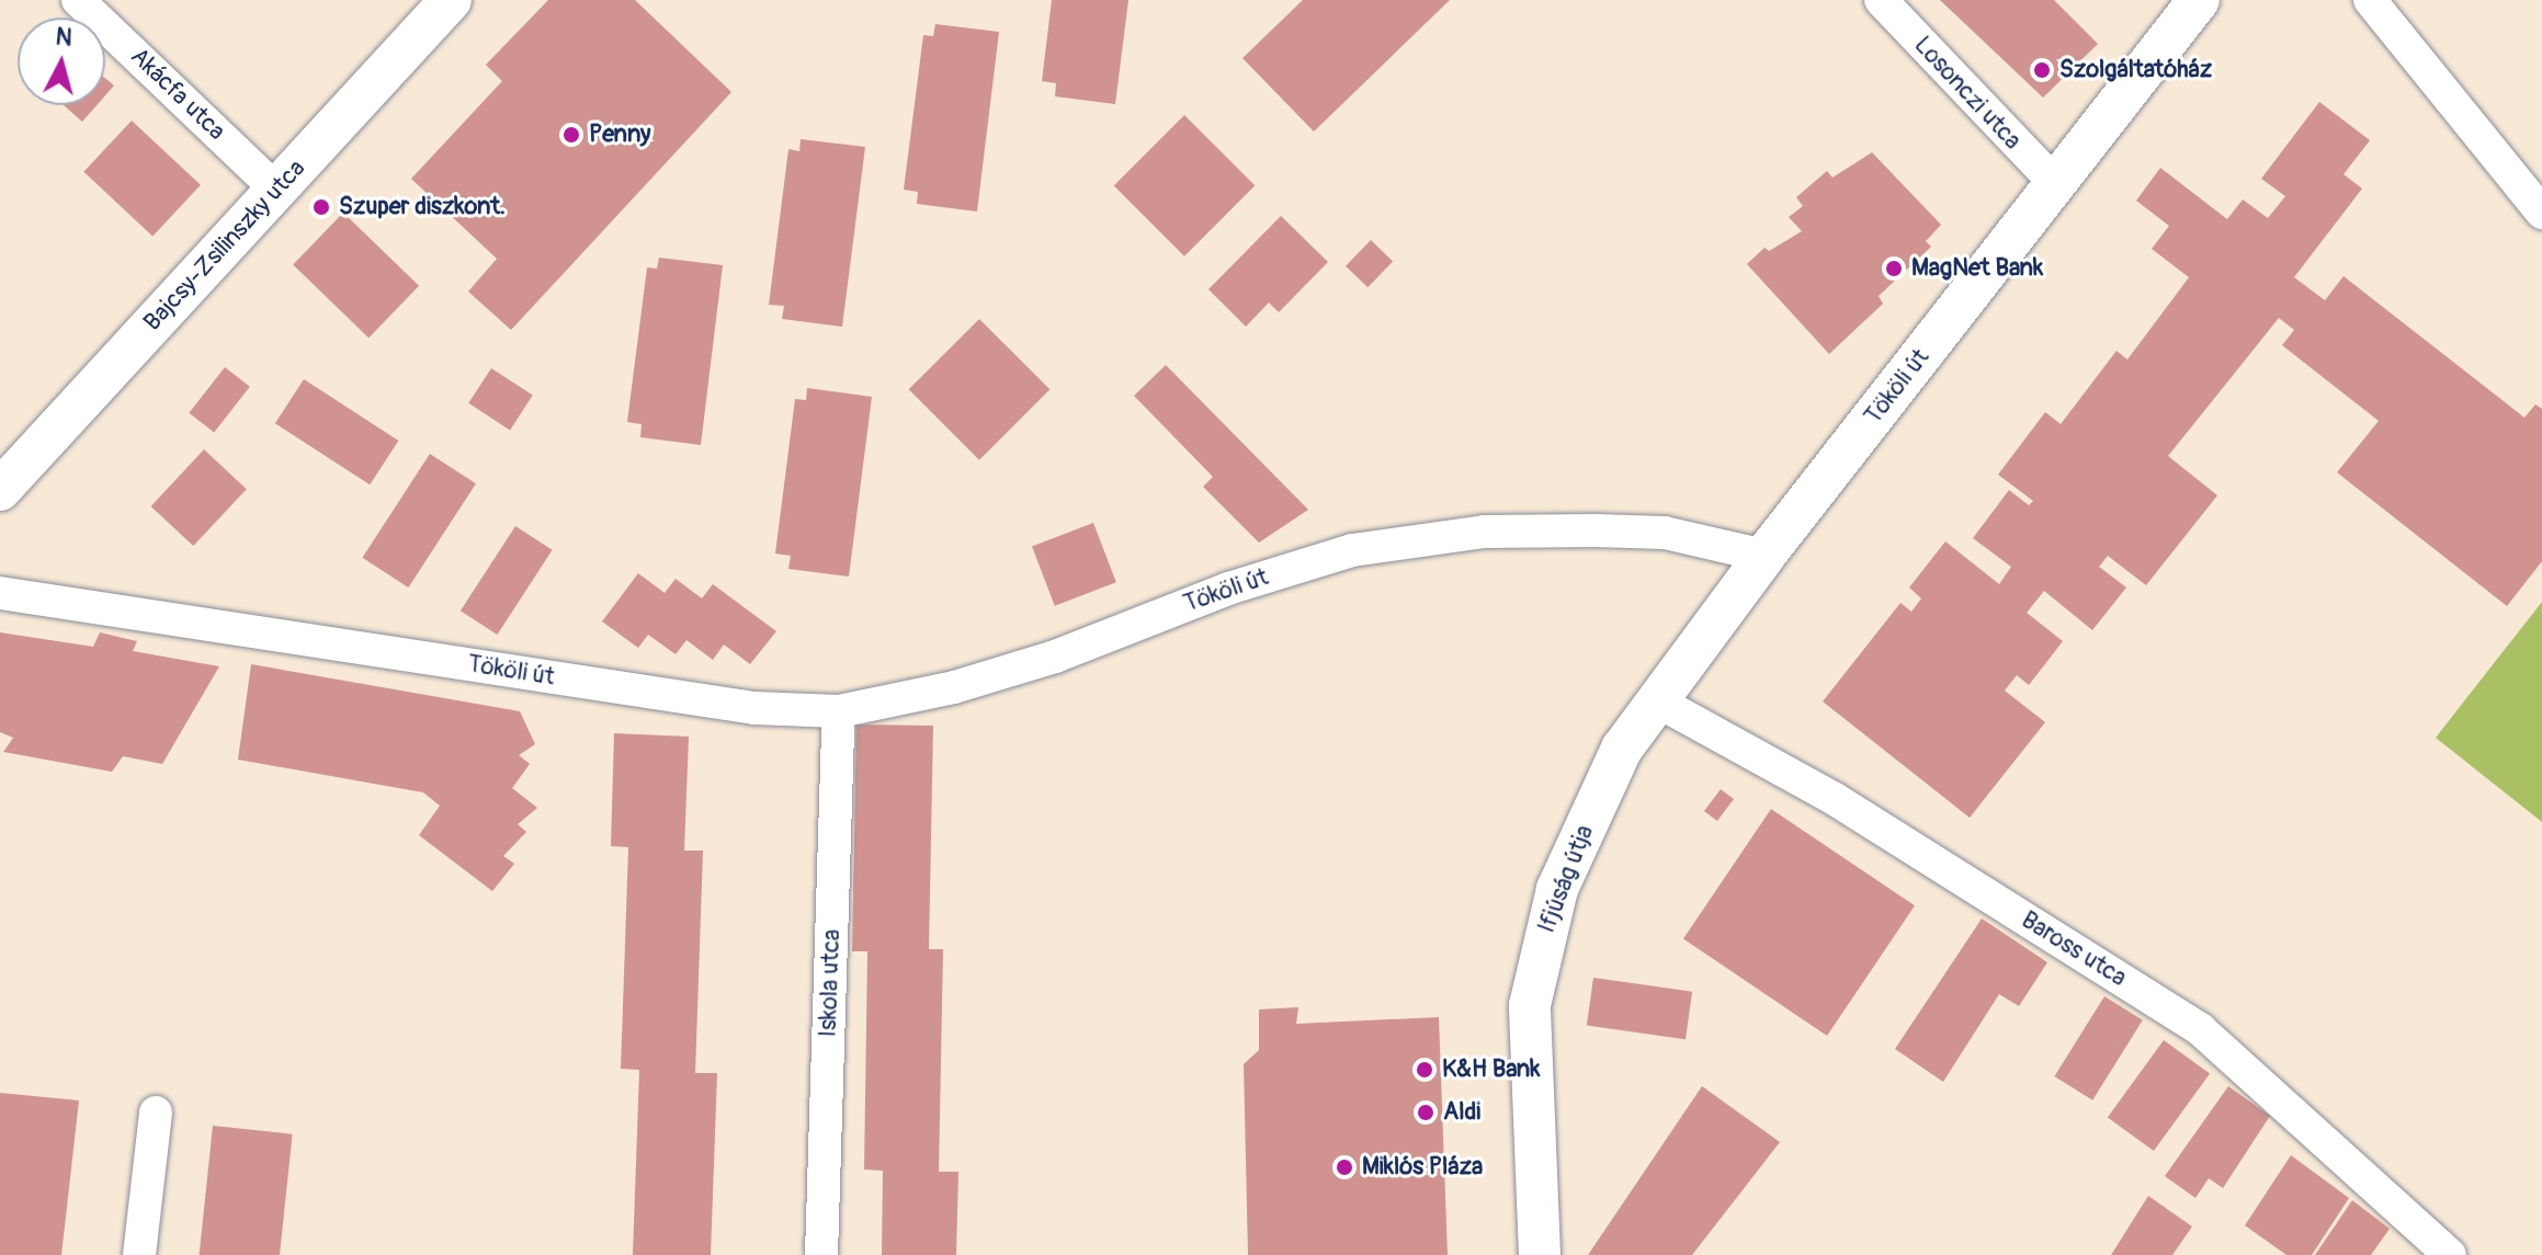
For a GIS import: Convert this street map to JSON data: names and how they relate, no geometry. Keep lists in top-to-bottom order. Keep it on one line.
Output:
{"streets":{"street":["Losonczi utca","Akácfa utca","Bajcsy-Zsilinszky utca","Tököli út","Ifjúság útja","Baross utca","Iskola utca"]},"crossings":[["Losonczi utca","Tököli út"],["Akácfa utca","Bajcsy-Zsilinszky utca"],["Tököli út","Ifjúság útja"],["Tököli út","Iskola utca"],["Ifjúság útja","Baross utca"]],"places":["Szolgáltatóház","Penny","Szuper diszkont.","MagNet Bank","K&H Bank","Aldi","Miklós Pláza"],"north":"top"}
